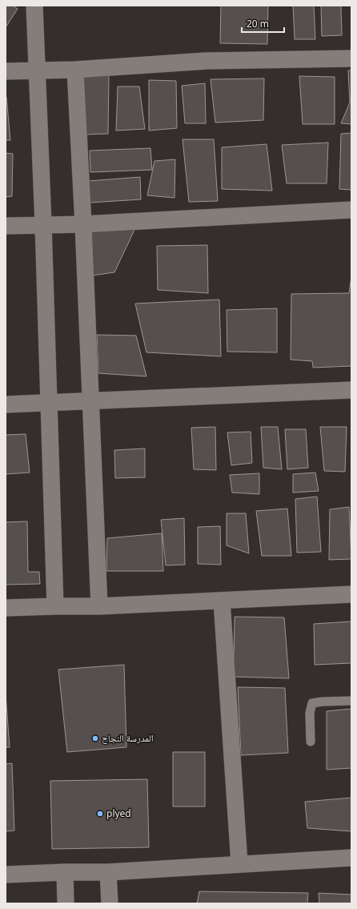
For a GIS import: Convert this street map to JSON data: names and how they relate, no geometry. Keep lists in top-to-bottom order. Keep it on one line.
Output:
{"places":["المدرسة النجاح","plyed"],"scale_bar":"20 m"}
